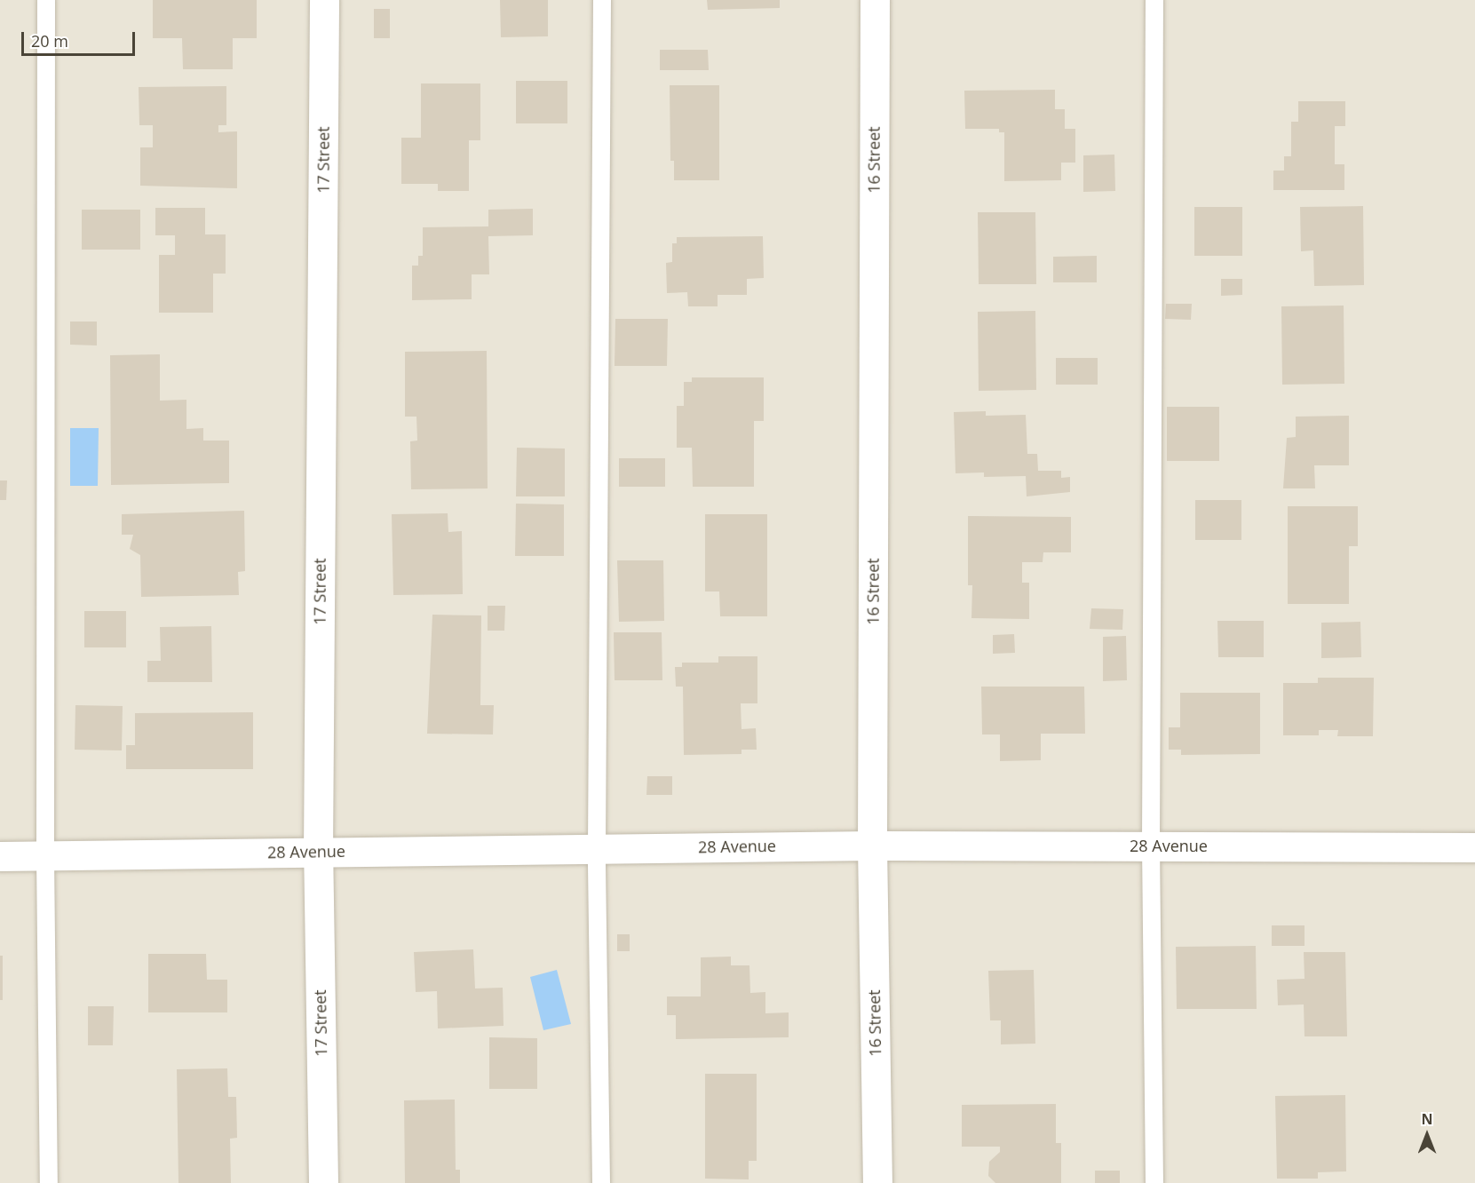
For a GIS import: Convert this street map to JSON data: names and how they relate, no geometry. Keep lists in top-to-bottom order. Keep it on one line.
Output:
{"streets":{"street":["17 Street","16 Street","28 Avenue"]},"crossings":[["17 Street","28 Avenue"],["16 Street","28 Avenue"]],"scale_bar":"20 m","north":"top"}
